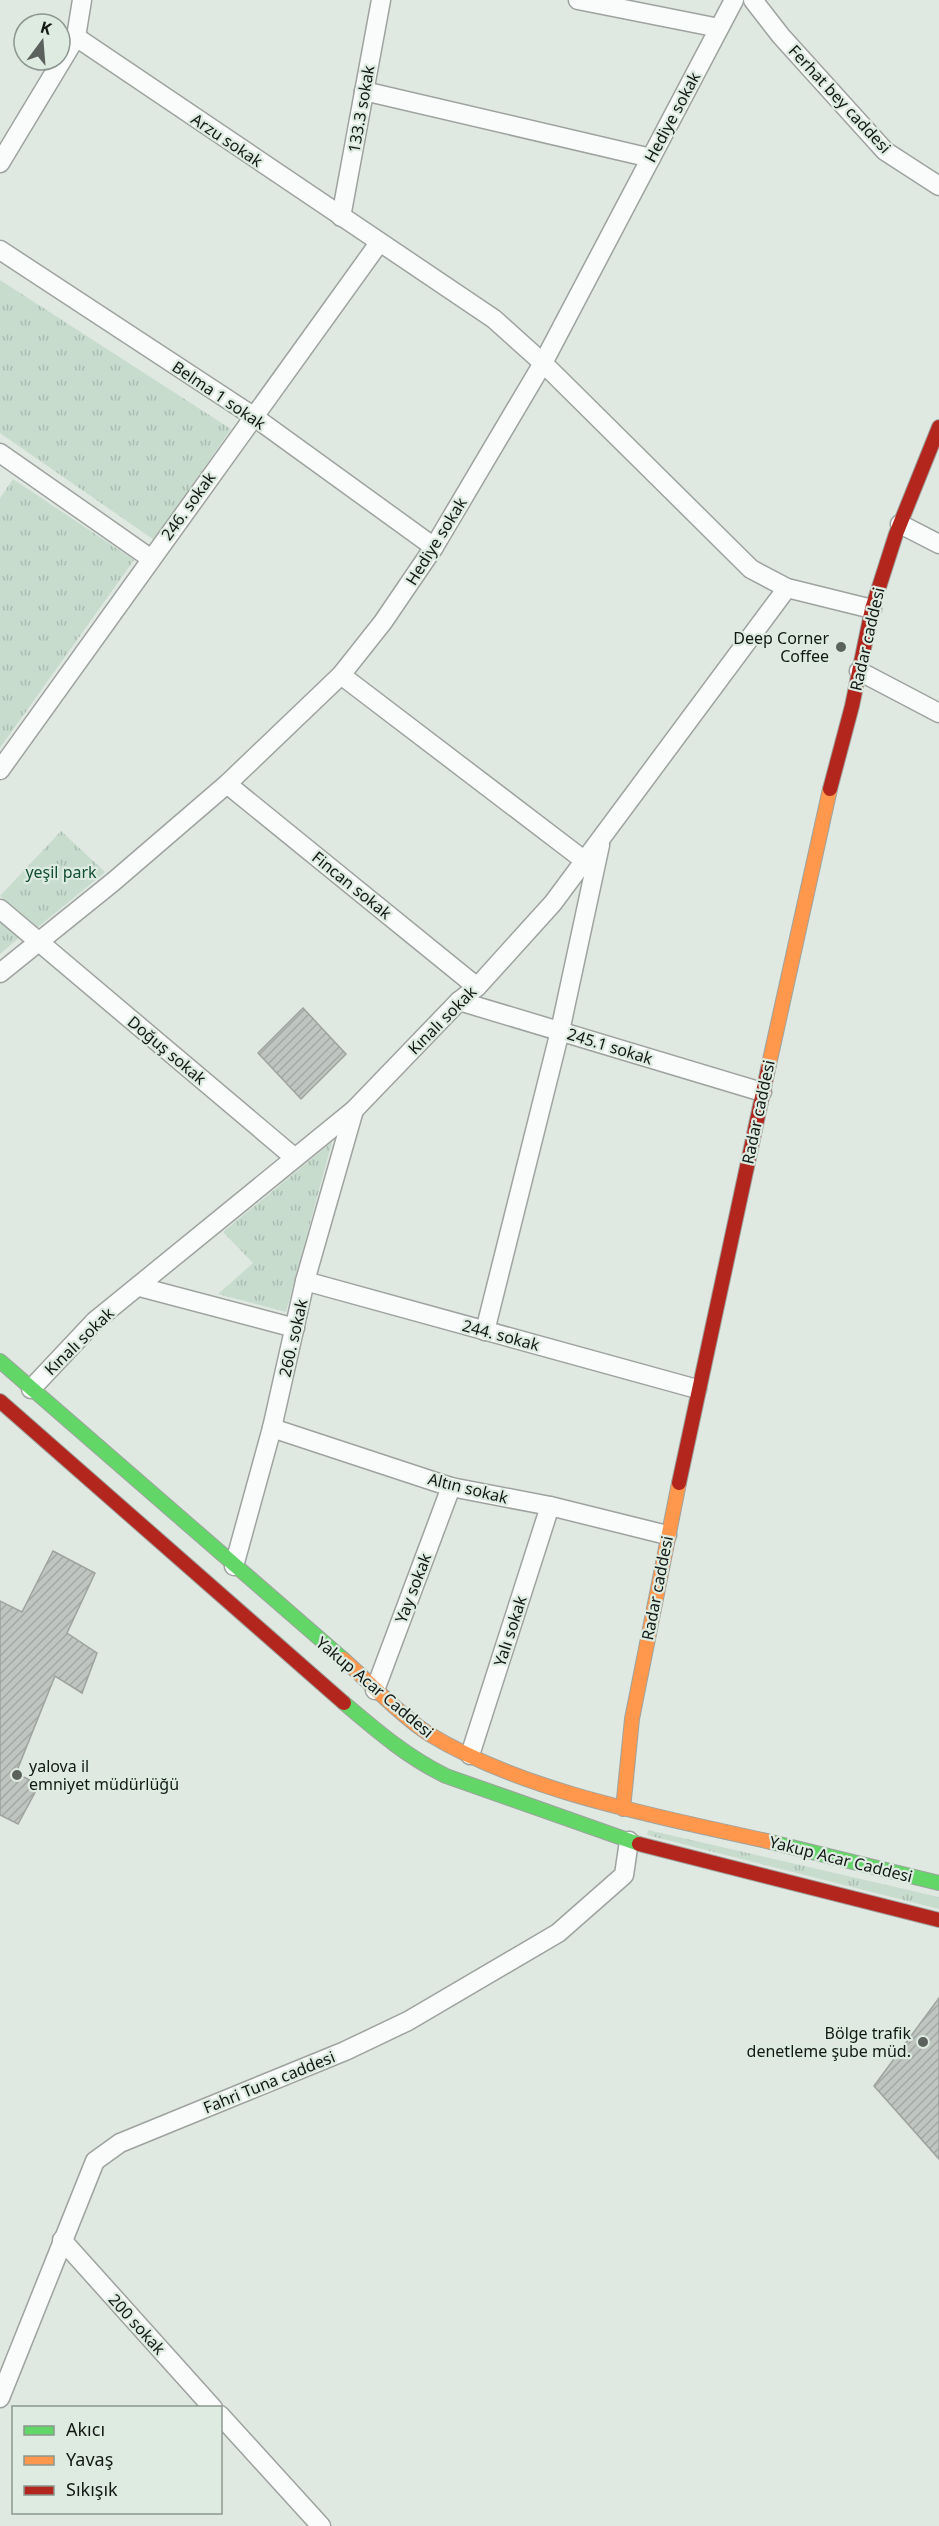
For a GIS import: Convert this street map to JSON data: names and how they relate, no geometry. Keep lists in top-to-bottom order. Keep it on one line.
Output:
{"streets":{"street":["Ferhat bey caddesi","133.3 sokak","Hediye sokak","Arzu sokak","Belma 1 sokak","246. sokak","Radar caddesi","Fincan sokak","Kınalı sokak","245.1 sokak","Doğuş sokak","244. sokak","260. sokak","Altın sokak","Yay sokak","Yalı sokak","Yakup Acar Caddesi","Fahri Tuna caddesi","200 sokak"]},"crossings":[["133.3 sokak","Arzu sokak"],["Hediye sokak","Arzu sokak"],["Hediye sokak","Belma 1 sokak"],["Hediye sokak","Fincan sokak"],["Hediye sokak","Doğuş sokak"],["Arzu sokak","246. sokak"],["Arzu sokak","Radar caddesi"],["Arzu sokak","Kınalı sokak"],["Belma 1 sokak","246. sokak"],["Radar caddesi","245.1 sokak"],["Radar caddesi","244. sokak"],["Radar caddesi","Altın sokak"],["Radar caddesi","Yakup Acar Caddesi"],["Fincan sokak","Kınalı sokak"],["Kınalı sokak","245.1 sokak"],["Kınalı sokak","Doğuş sokak"],["Kınalı sokak","260. sokak"],["Kınalı sokak","Yakup Acar Caddesi"],["244. sokak","260. sokak"],["260. sokak","Altın sokak"],["260. sokak","Yakup Acar Caddesi"],["Altın sokak","Yay sokak"],["Altın sokak","Yalı sokak"],["Yay sokak","Yakup Acar Caddesi"],["Yalı sokak","Yakup Acar Caddesi"],["Yakup Acar Caddesi","Fahri Tuna caddesi"],["Fahri Tuna caddesi","200 sokak"]],"parks":["yeşil park"],"places":["Deep Corner Coffee","yalova il emniyet müdürlüğü","Bölge trafik denetleme şube müd."],"legend":["Akıcı","Yavaş","Sıkışık"],"north":"top"}
